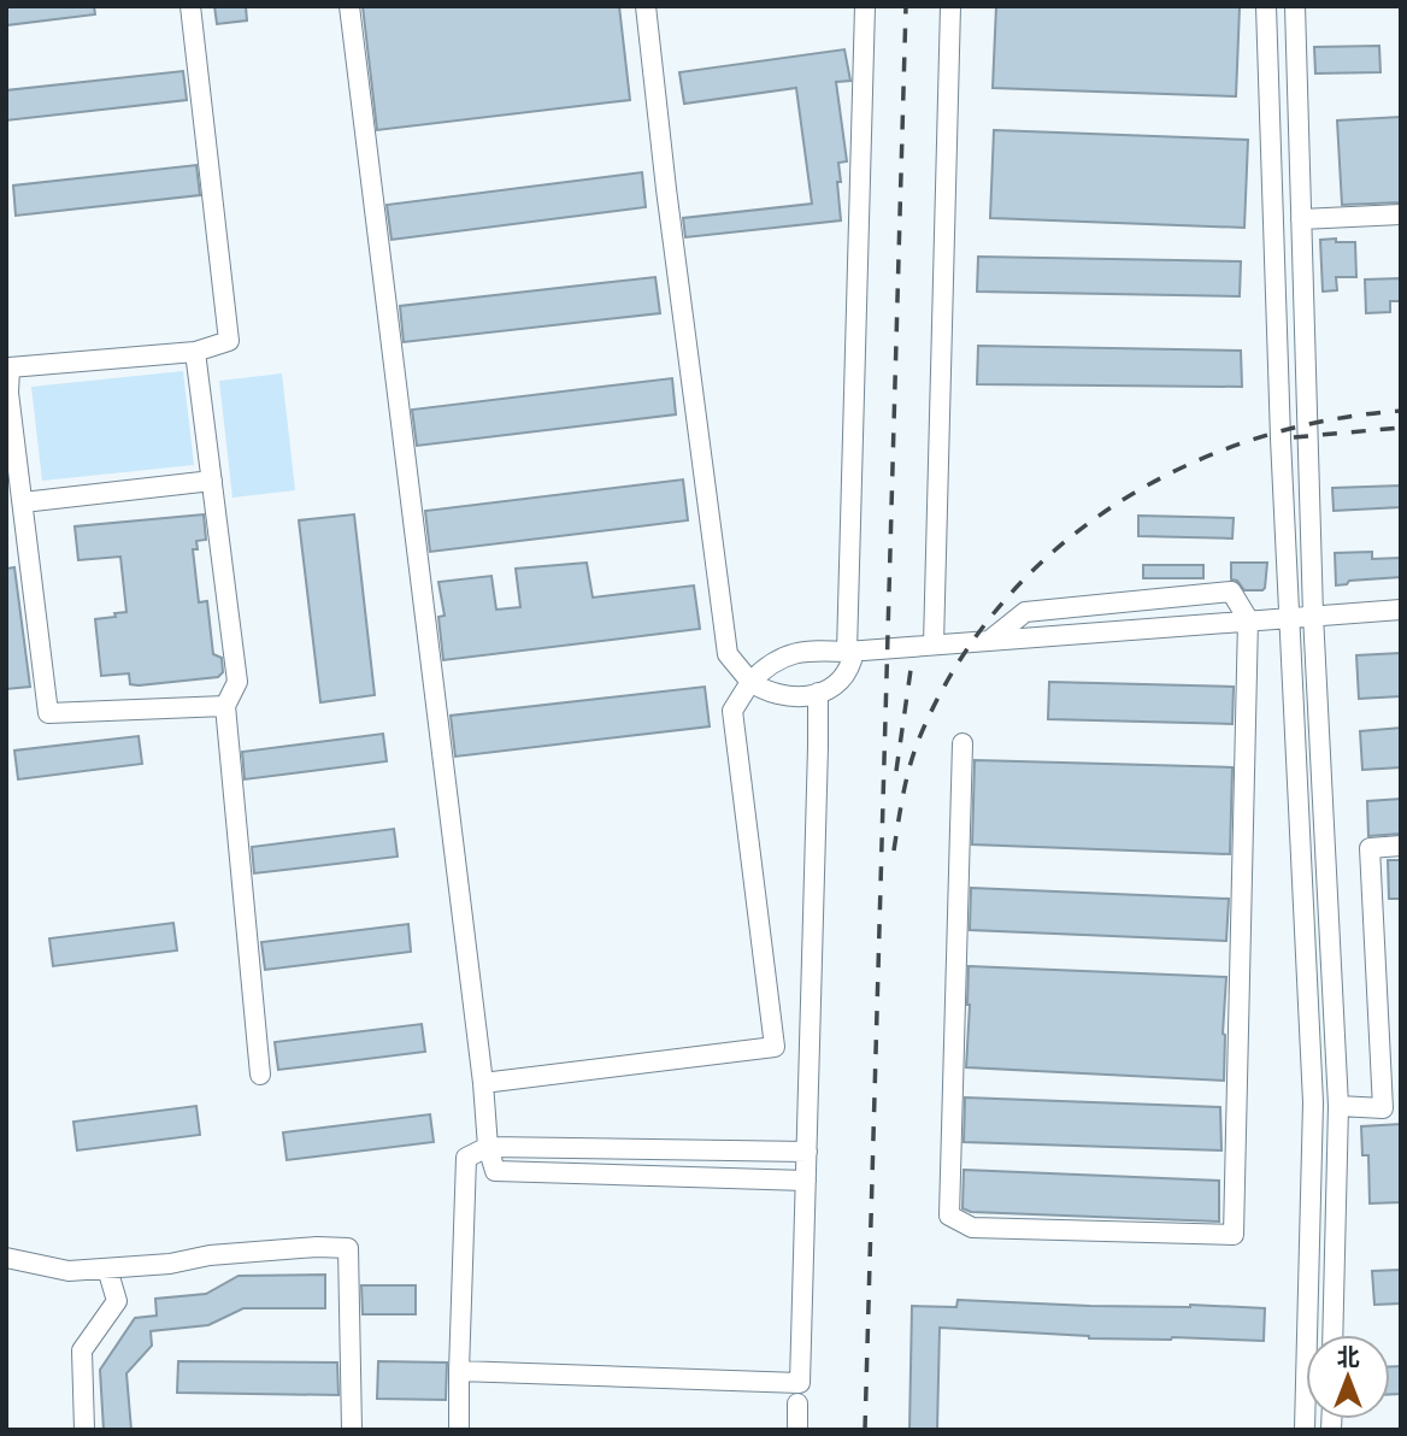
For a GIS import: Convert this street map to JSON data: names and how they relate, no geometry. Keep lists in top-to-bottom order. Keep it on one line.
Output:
{"north":"top"}
